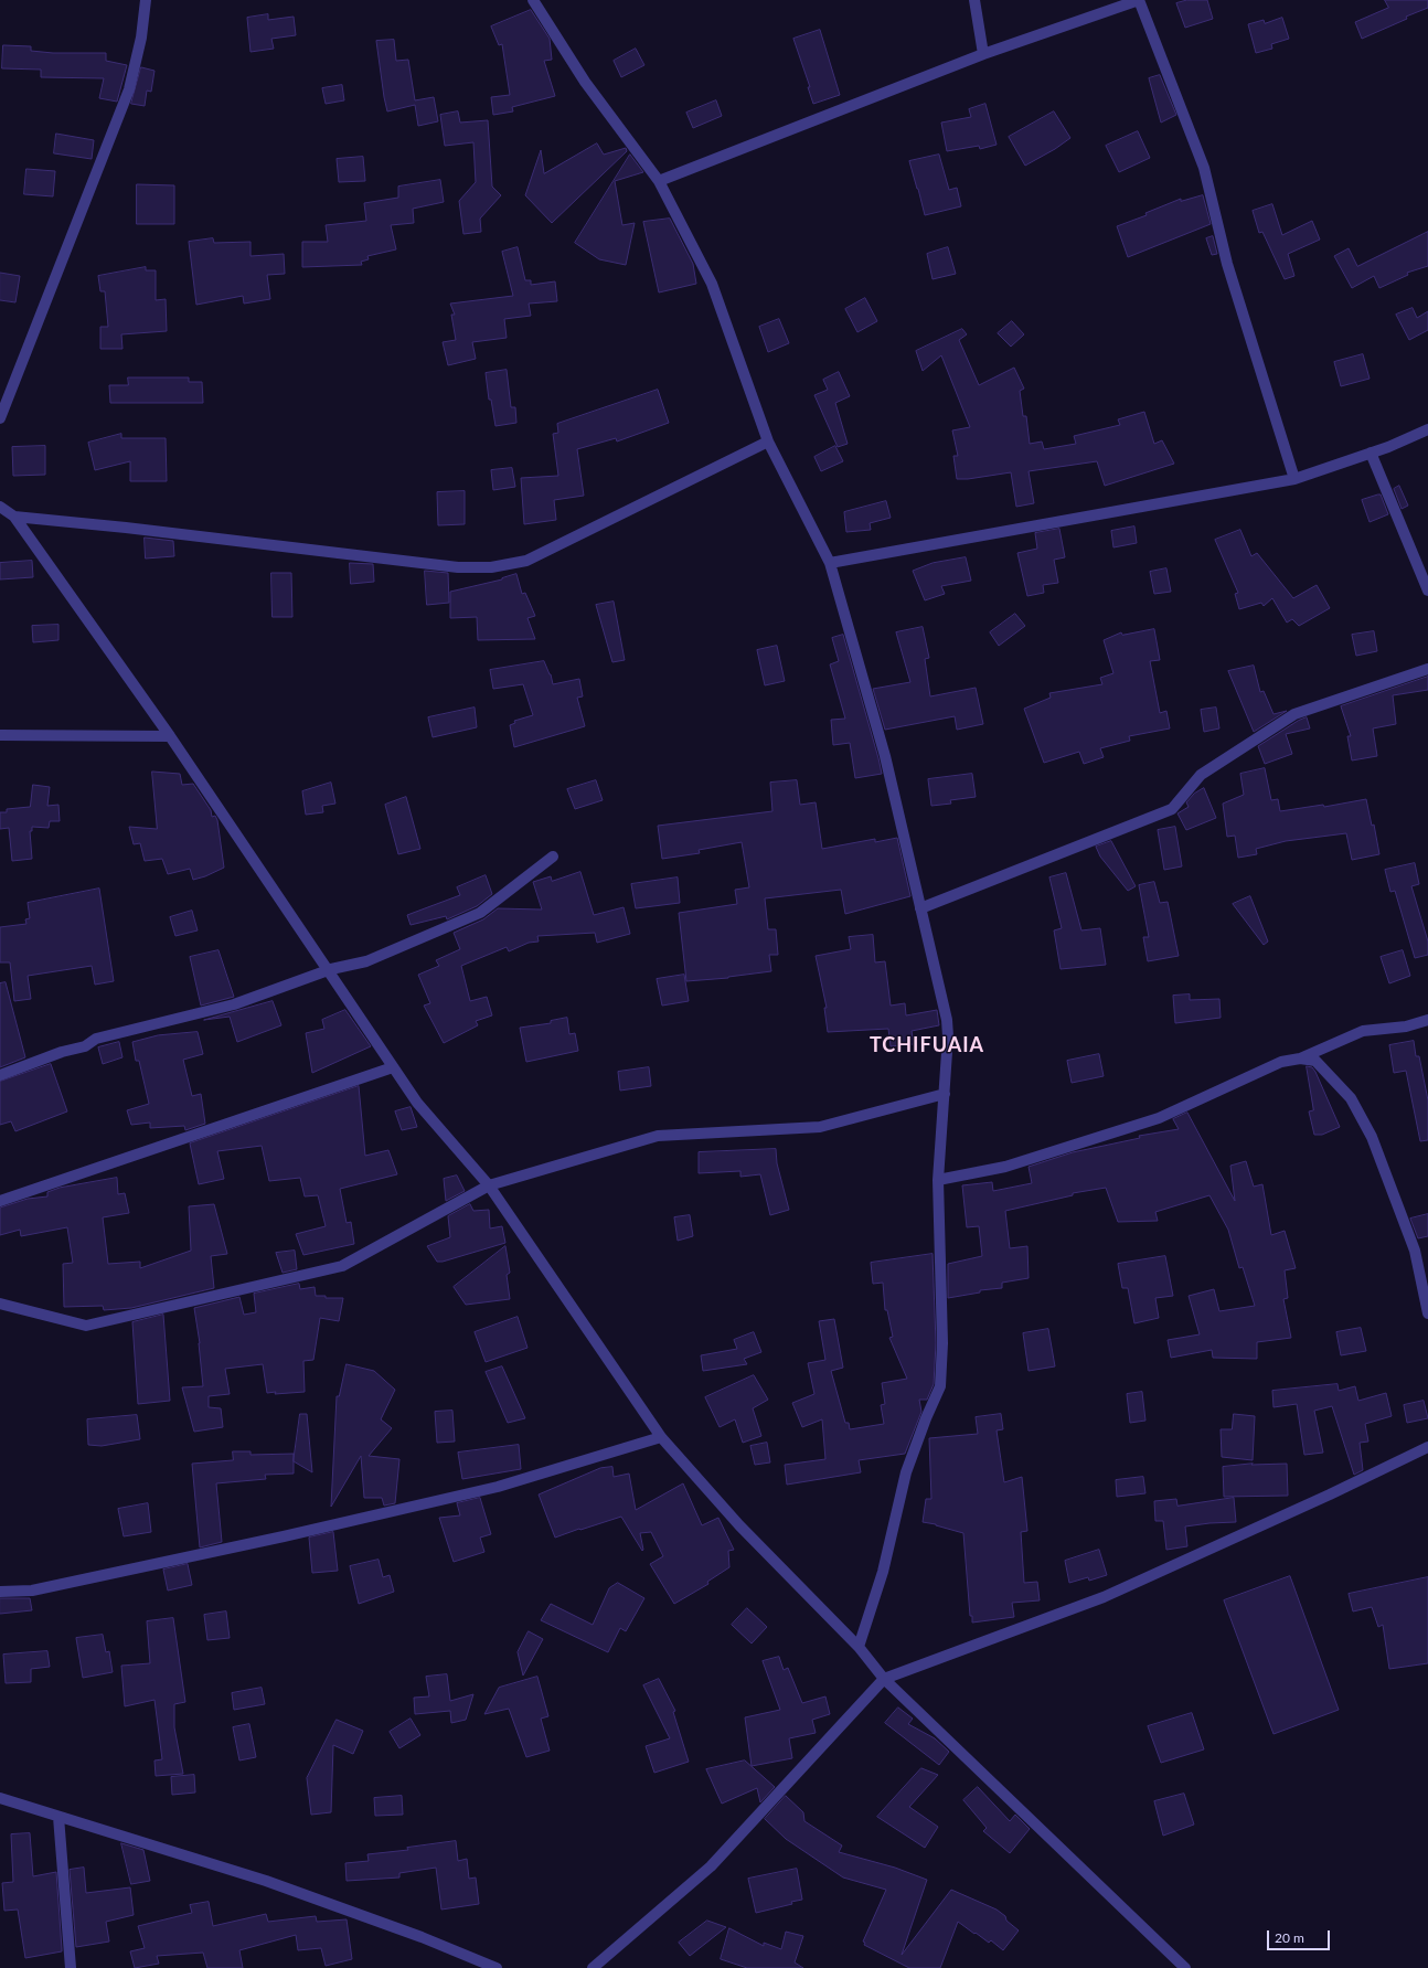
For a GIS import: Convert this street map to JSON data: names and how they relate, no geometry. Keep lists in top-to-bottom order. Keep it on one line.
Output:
{"districts":["TCHIFUAIA"],"scale_bar":"20 m"}
